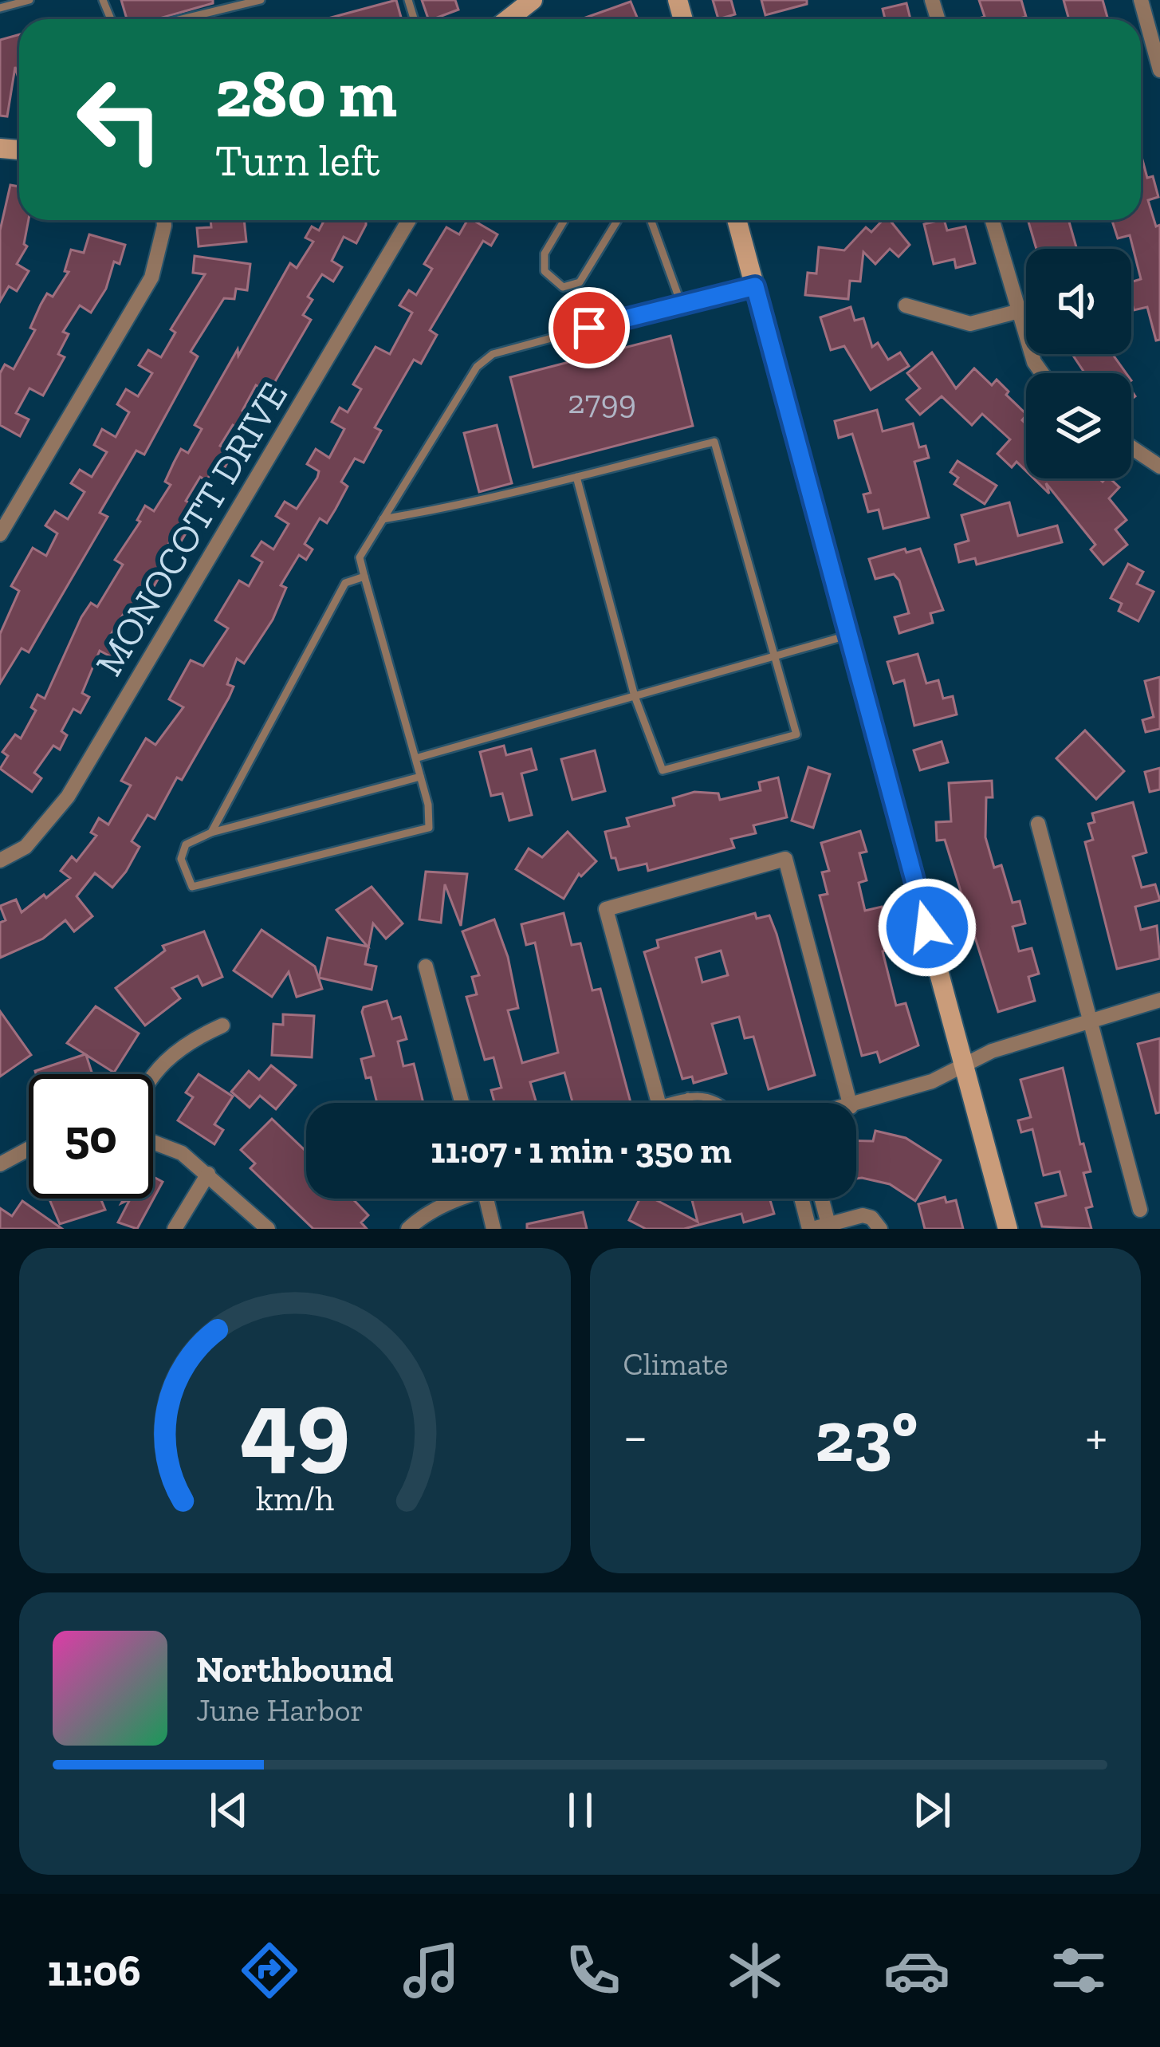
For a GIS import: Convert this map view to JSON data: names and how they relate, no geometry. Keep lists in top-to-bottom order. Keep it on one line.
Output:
{"streets":{"street":["MONOCOTT DRIVE"]},"house_numbers":["2799"],"page":{"turn":["280 m","Turn left"],"limit":"50","trip":"11:07 · 1 min · 350 m","tile":"Climate","heat":["−","23°","+"],"song":["Northbound","June Harbor"],"tabs":"11:06","gauge":["49","km/h"]}}
